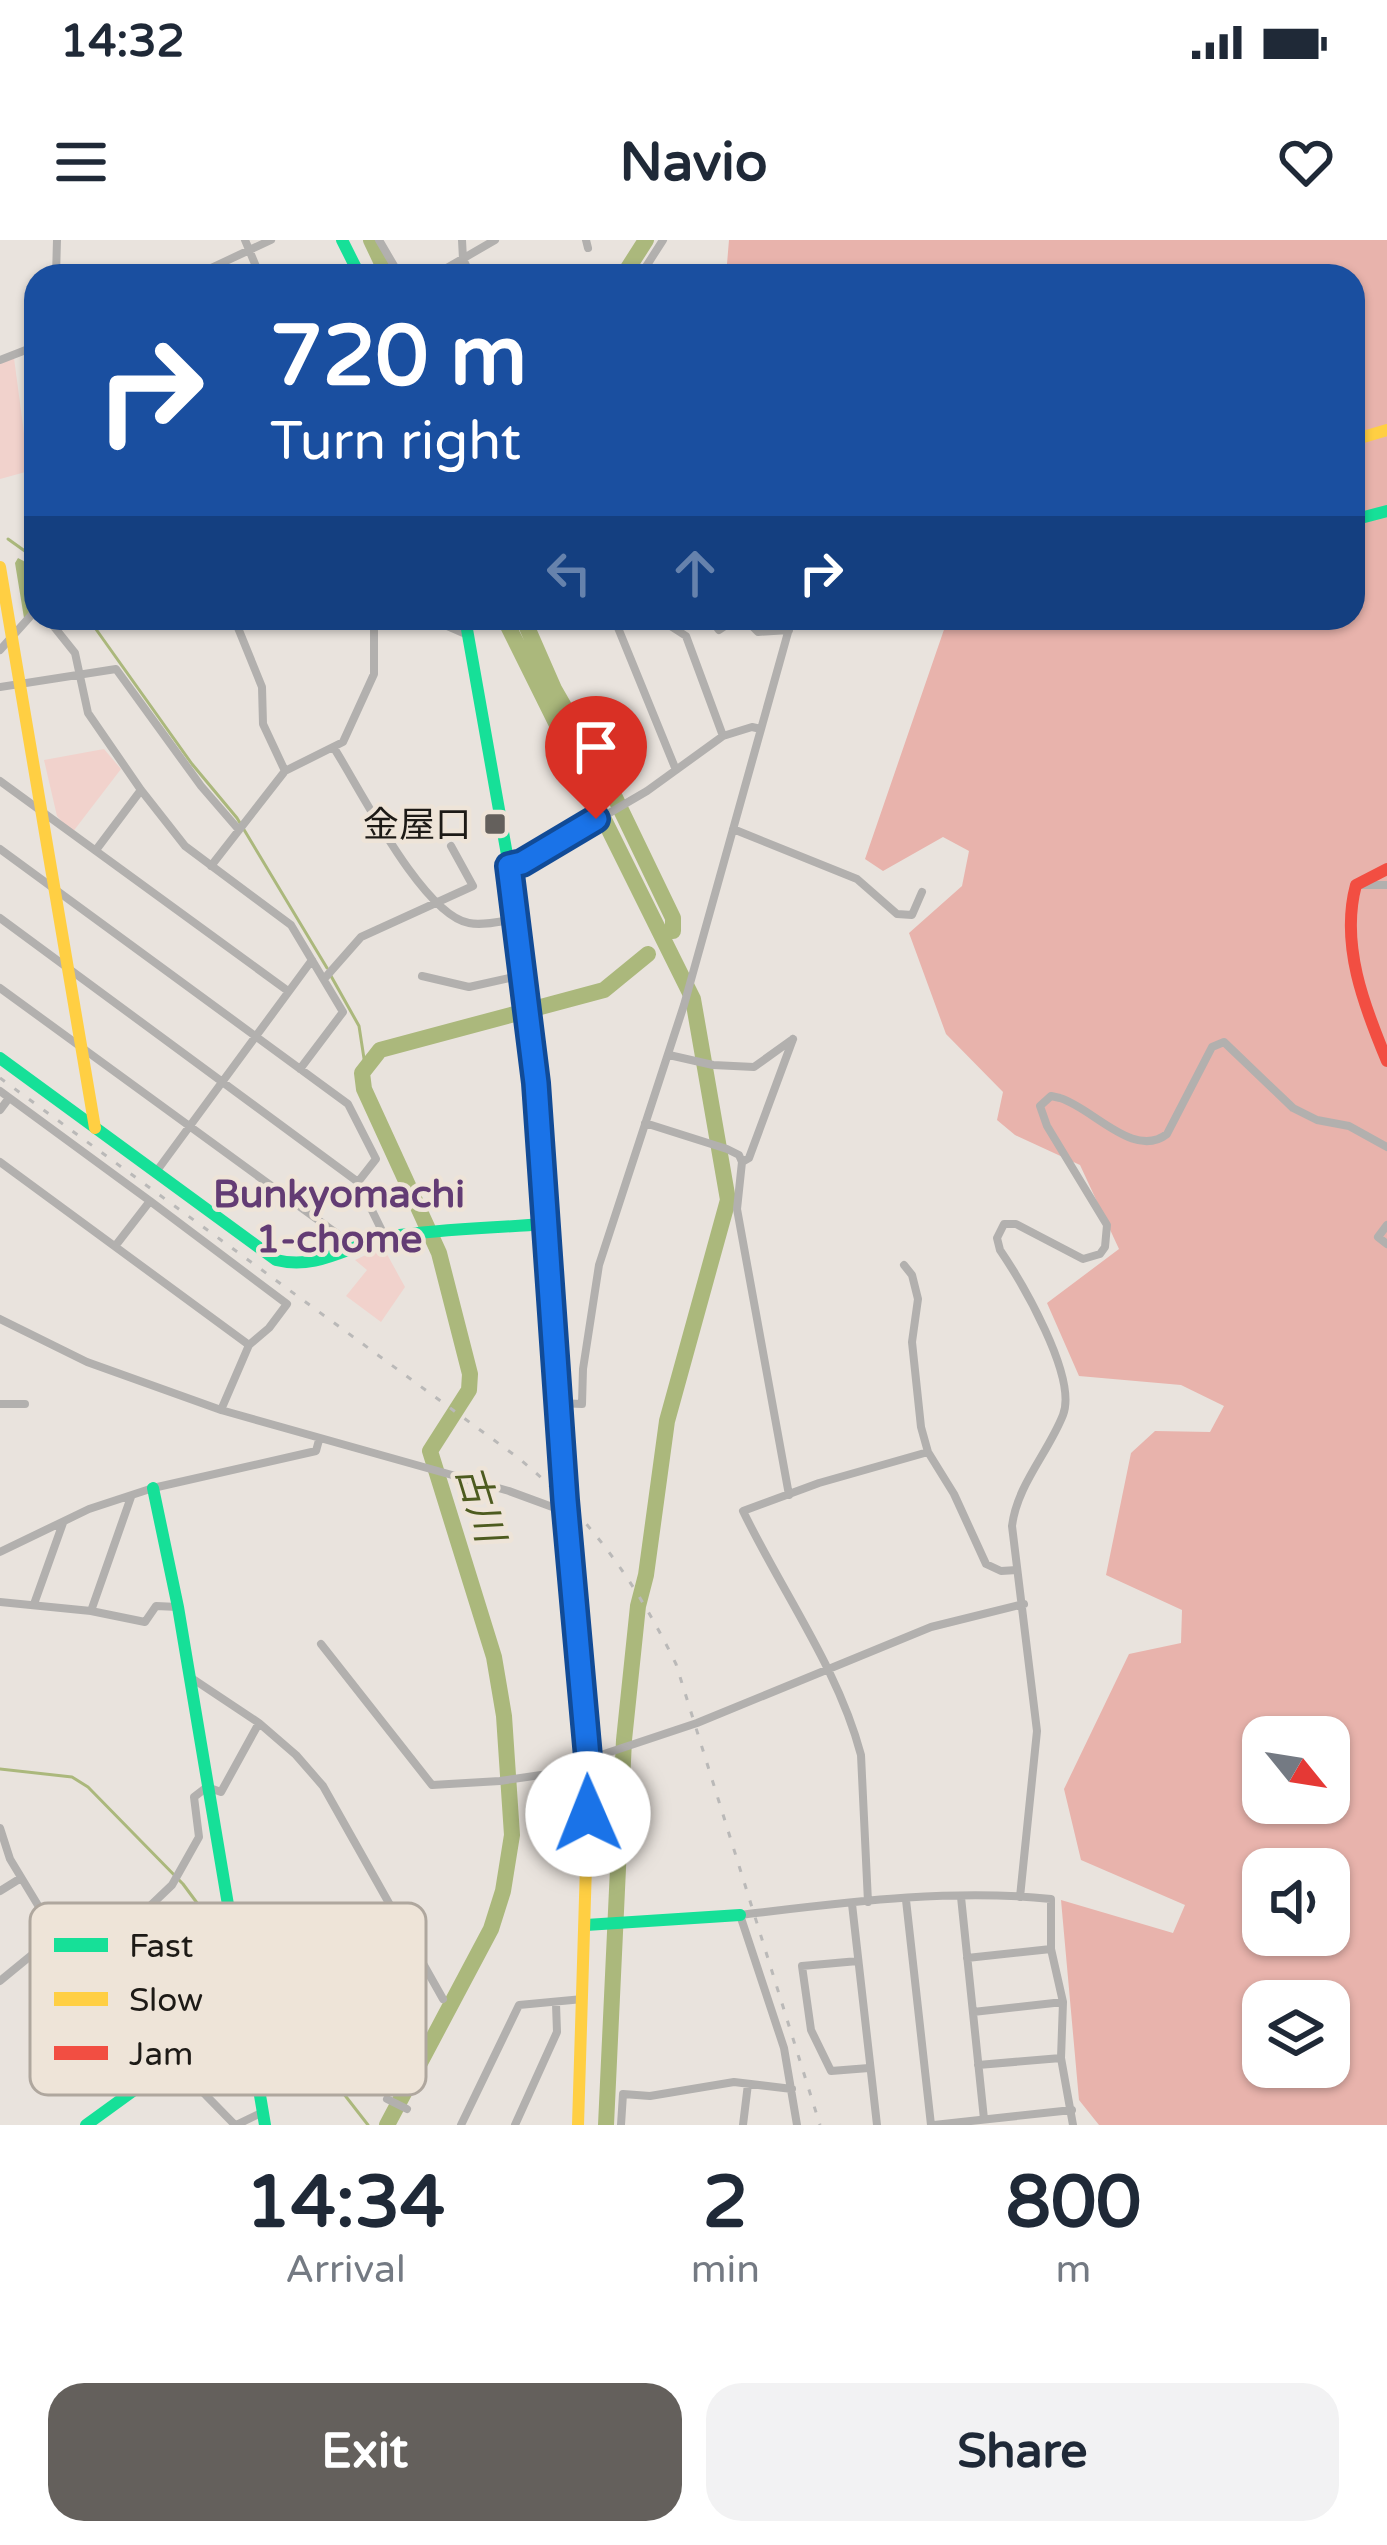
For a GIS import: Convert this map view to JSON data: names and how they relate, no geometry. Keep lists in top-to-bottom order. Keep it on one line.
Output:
{"districts":["Bunkyomachi 1-chome"],"water":["古川"],"places":{"transit":["金屋口"]},"legend":["Fast","Slow","Jam"],"north":"bottom right","page":{"status":"14:32","header":"Navio","turn":["720 m","Turn right"],"eta":["14:34","Arrival","2","min","800","m"],"buttons":["Exit","Share"]}}
